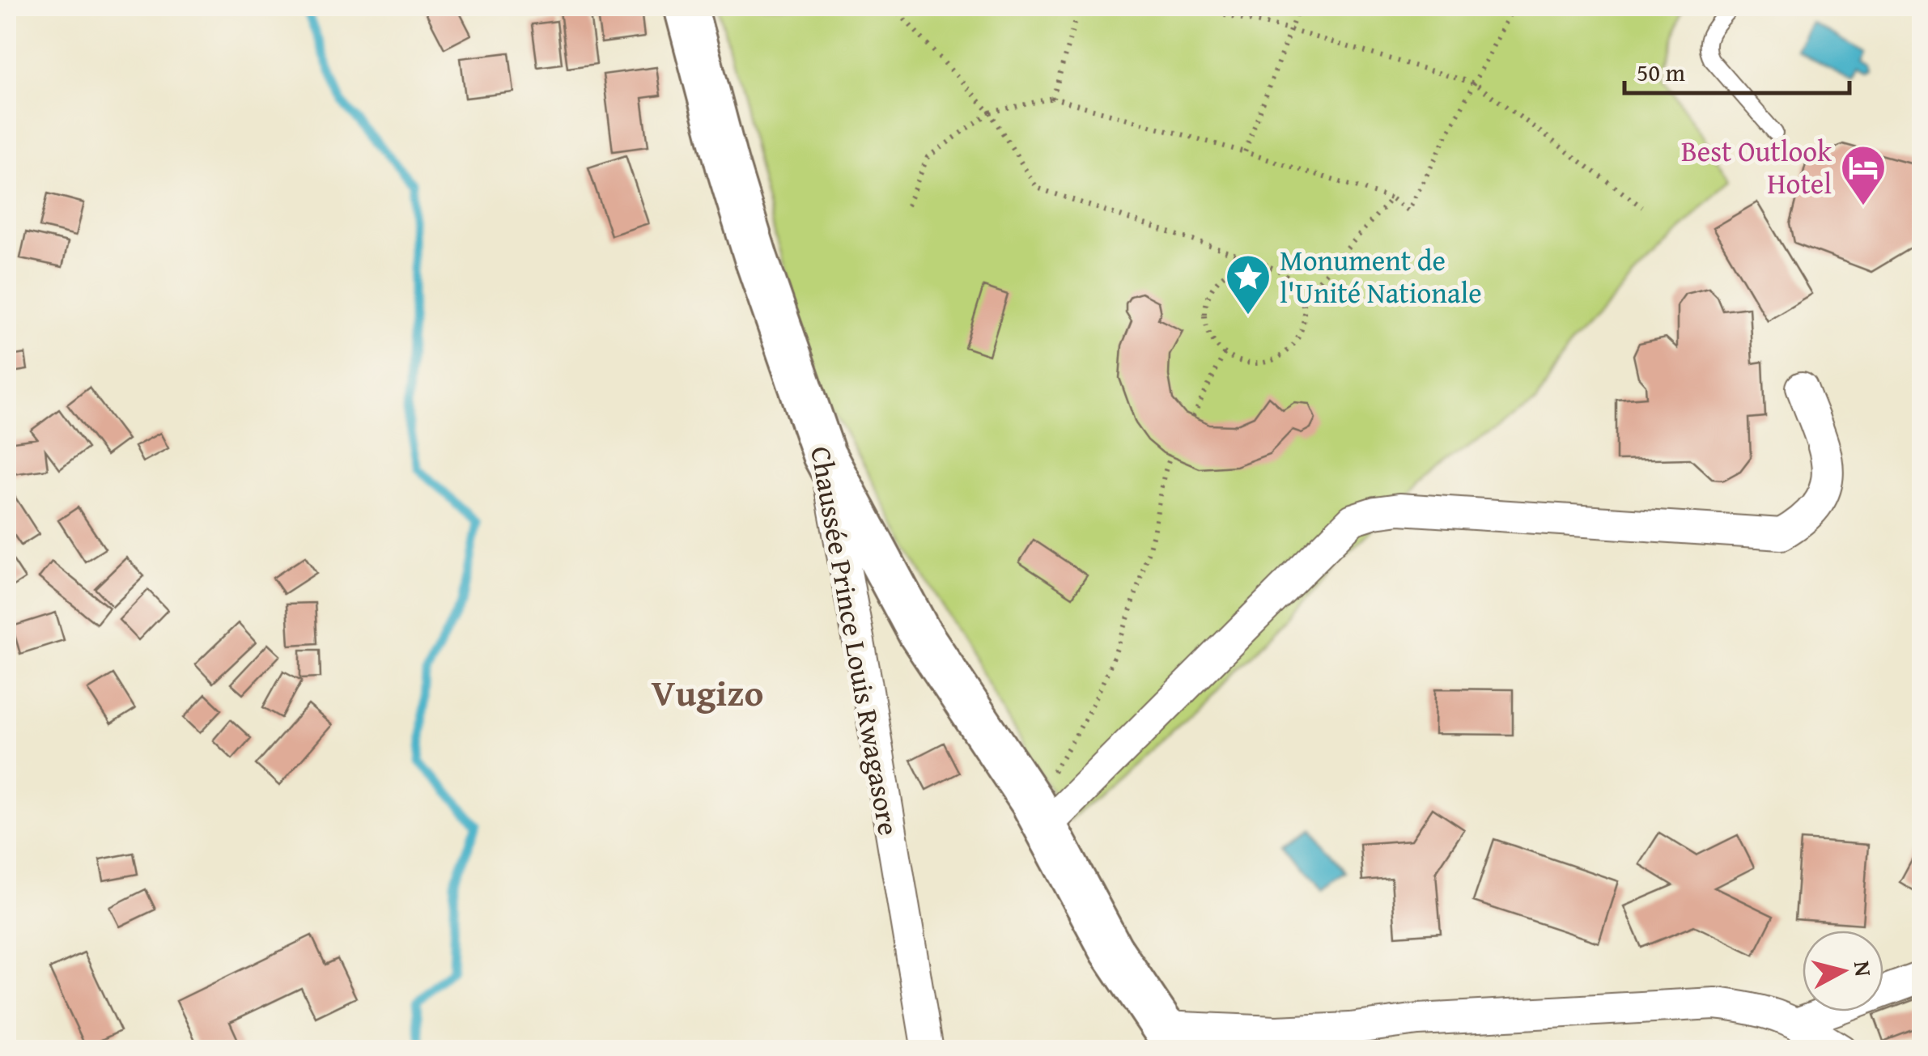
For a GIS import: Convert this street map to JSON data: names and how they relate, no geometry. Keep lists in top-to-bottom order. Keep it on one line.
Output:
{"streets":{"street":["Chaussée Prince Louis Rwagasore"]},"districts":["Vugizo"],"places":{"hotel":["Best Outlook Hotel"],"place":["Monument de l'Unité Nationale"]},"scale_bar":"50 m","north":"right"}
